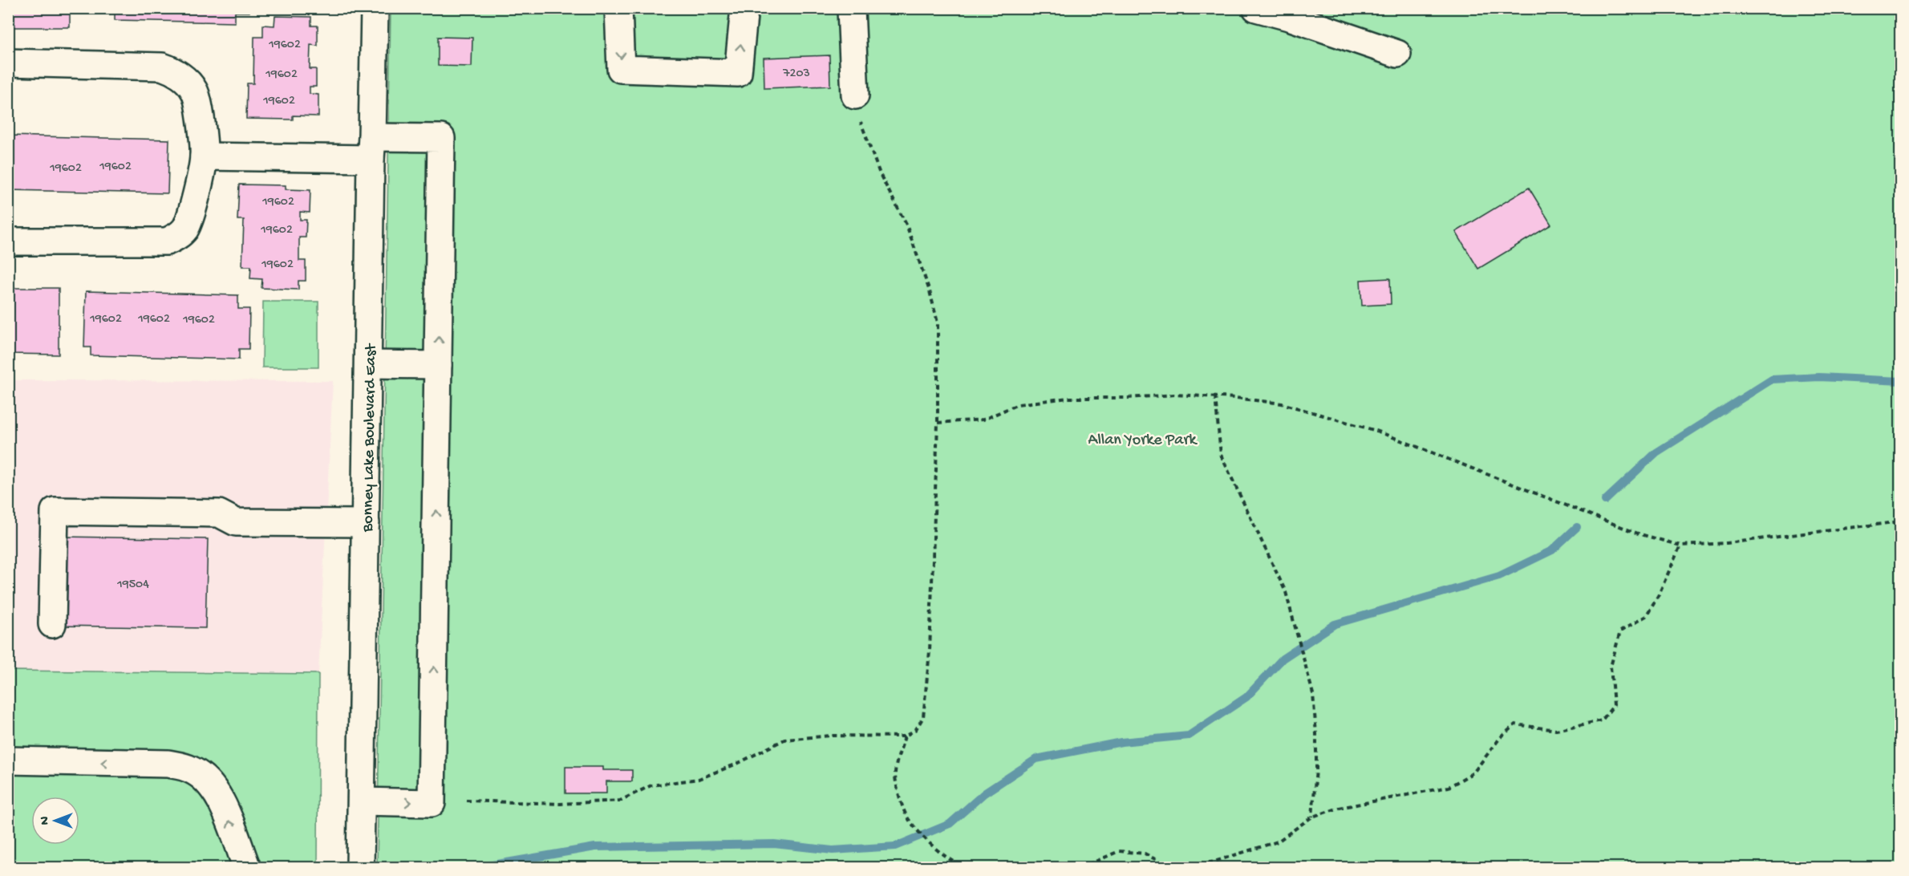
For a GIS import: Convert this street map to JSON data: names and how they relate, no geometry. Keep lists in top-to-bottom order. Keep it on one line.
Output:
{"streets":{"street":["Bonney Lake Boulevard East"]},"parks":["Allan Yorke Park"],"house_numbers":["19602","7203","19602","19602","19602","19602","19602","19602","19602","19602","19602","19602","19504"],"north":"left"}
